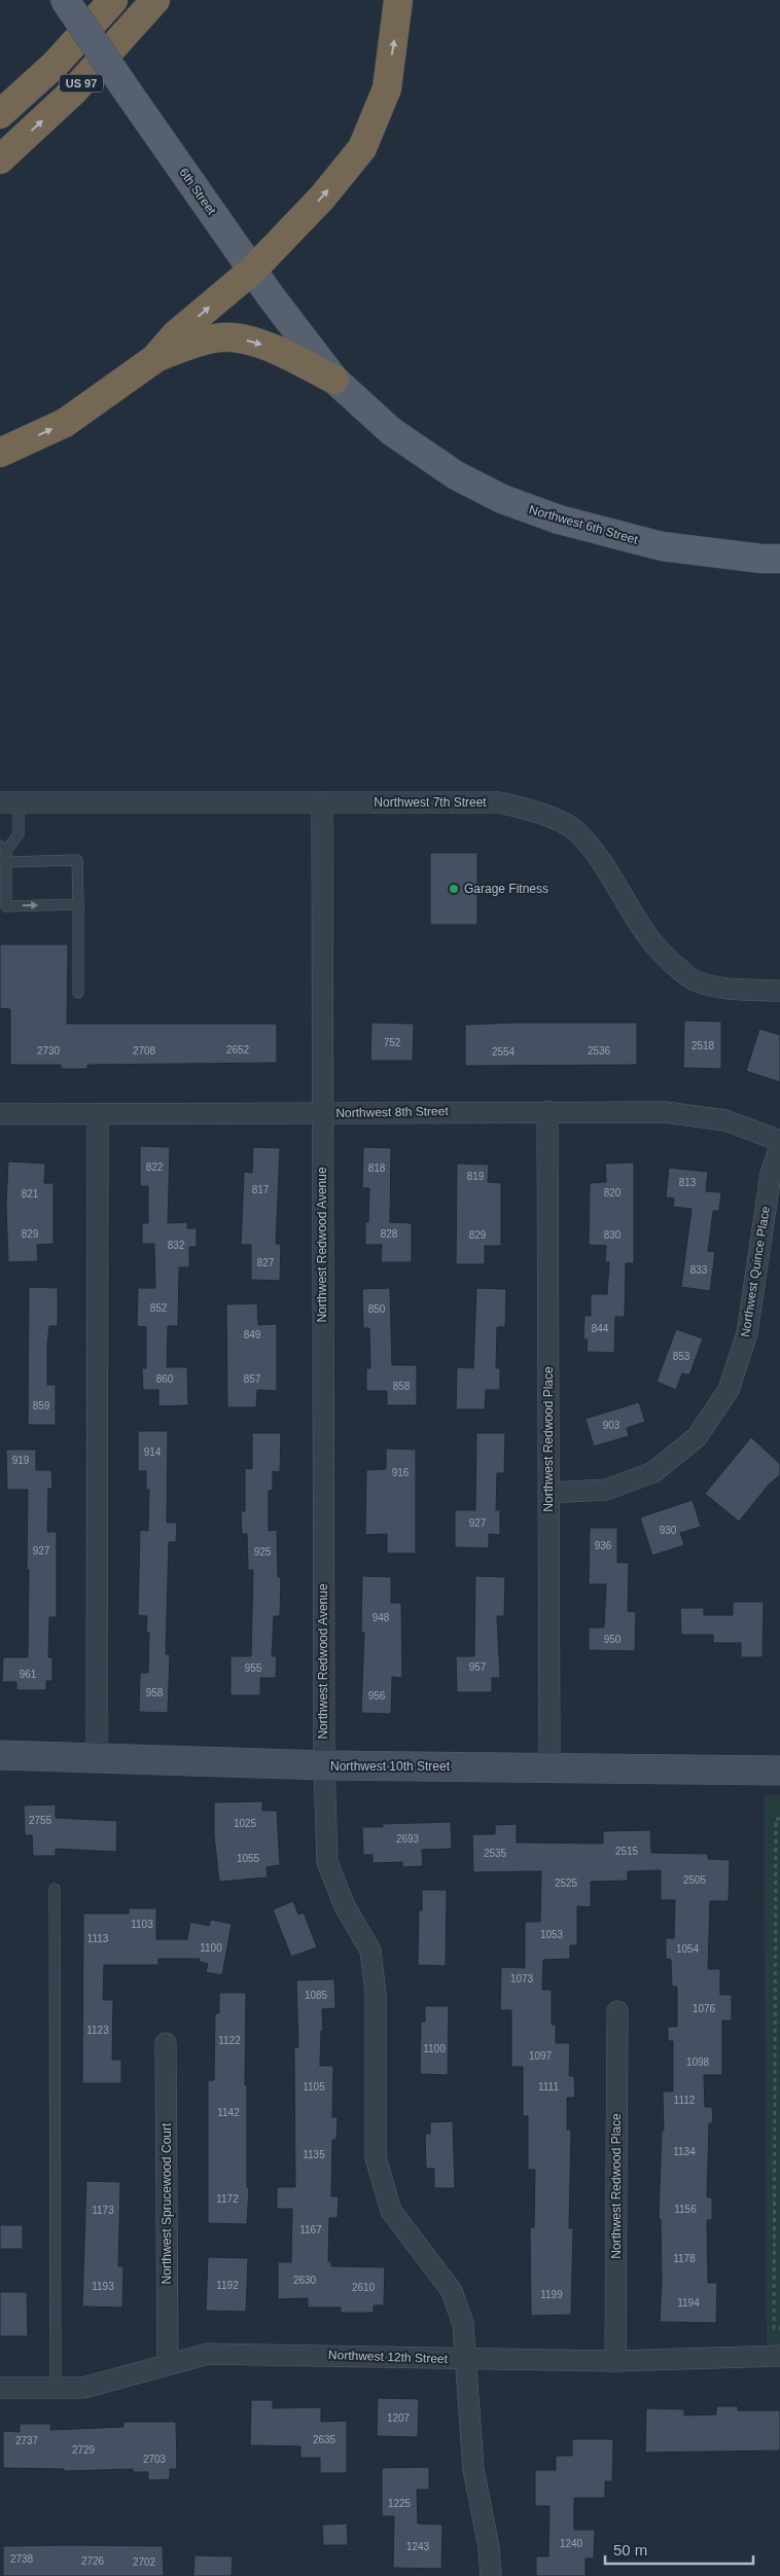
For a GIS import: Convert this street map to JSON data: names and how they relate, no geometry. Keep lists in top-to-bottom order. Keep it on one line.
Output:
{"streets":{"highway":["US 97"],"main road":["6th Street","Northwest 6th Street"],"street":["Northwest 7th Street","Northwest 8th Street","Northwest Redwood Avenue","Northwest Quince Place","Northwest Redwood Place","Northwest 10th Street","Northwest Sprucewood Court","Northwest 12th Street"]},"crossings":[["6th Street","Northwest 6th Street"],["Northwest 7th Street","Northwest Redwood Avenue"],["Northwest 8th Street","Northwest Redwood Avenue"],["Northwest 8th Street","Northwest Redwood Place"],["Northwest Redwood Avenue","Northwest 10th Street"],["Northwest Redwood Avenue","Northwest 12th Street"],["Northwest Quince Place","Northwest Redwood Place"],["Northwest Redwood Place","Northwest 10th Street"],["Northwest Redwood Place","Northwest 12th Street"],["Northwest Sprucewood Court","Northwest 12th Street"]],"places":["Garage Fitness"],"house_numbers":["752","2518","2652","2730","2708","2536","2554","822","818","819","813","817","820","821","829","828","829","830","832","827","833","852","850","844","849","853","860","857","858","859","903","914","919","916","927","930","936","927","925","948","950","957","955","961","958","956","2755","1025","2693","2515","2535","1055","2505","2525","1103","1053","1113","1100","1054","1073","1085","1076","1123","1122","1100","1097","1098","1105","1111","1112","1142","1134","1135","1172","1156","1173","1167","1178","2630","1192","1193","2610","1199","1194","1207","2635","2737","2729","2703","1225","1240","1243","2738","2726","2702"],"scale_bar":"50 m"}
